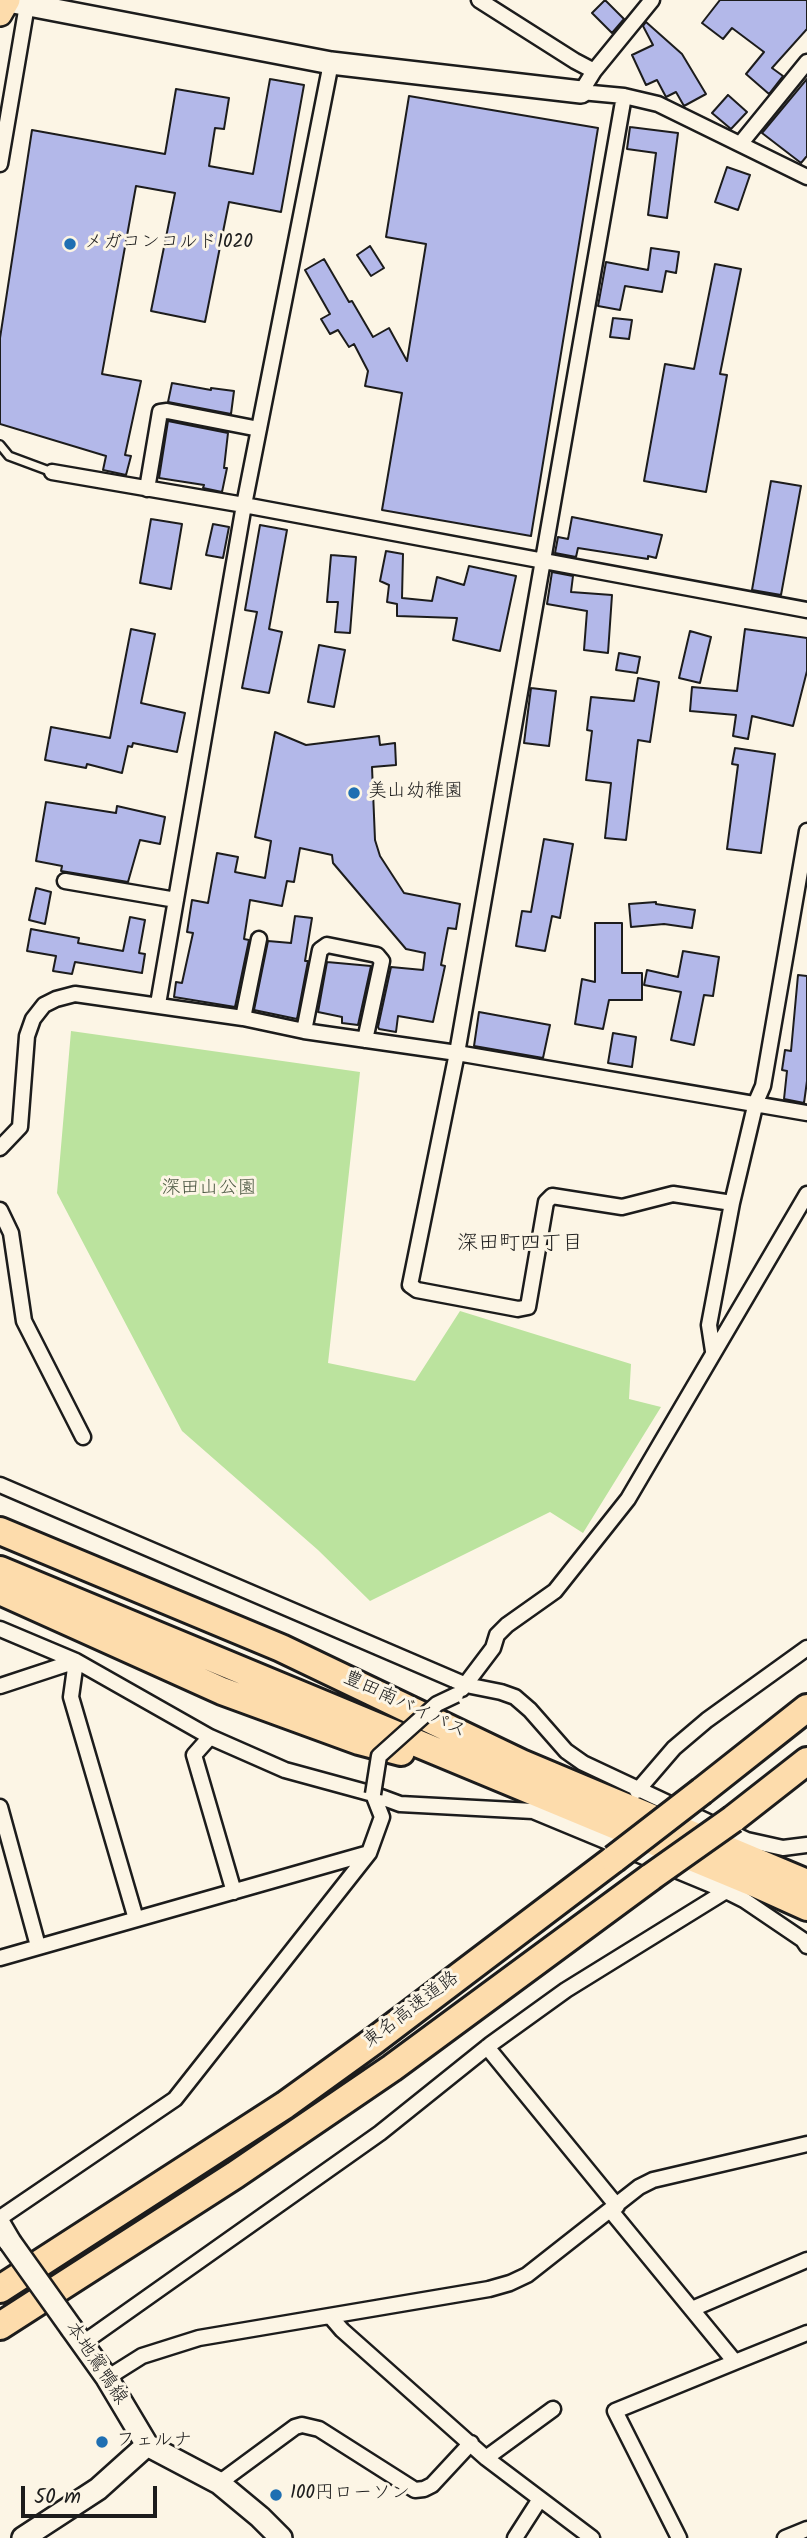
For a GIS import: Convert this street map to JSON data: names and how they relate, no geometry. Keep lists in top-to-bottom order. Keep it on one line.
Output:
{"streets":{"highway":["豊田南バイパス","東名高速道路"],"street":["本地鴛鴨線"]},"districts":["深田町四丁目"],"parks":["深田山公園"],"places":["メガコンコルド1020","美山幼稚園","フェルナ","100円ローソン"],"scale_bar":"50 m"}
